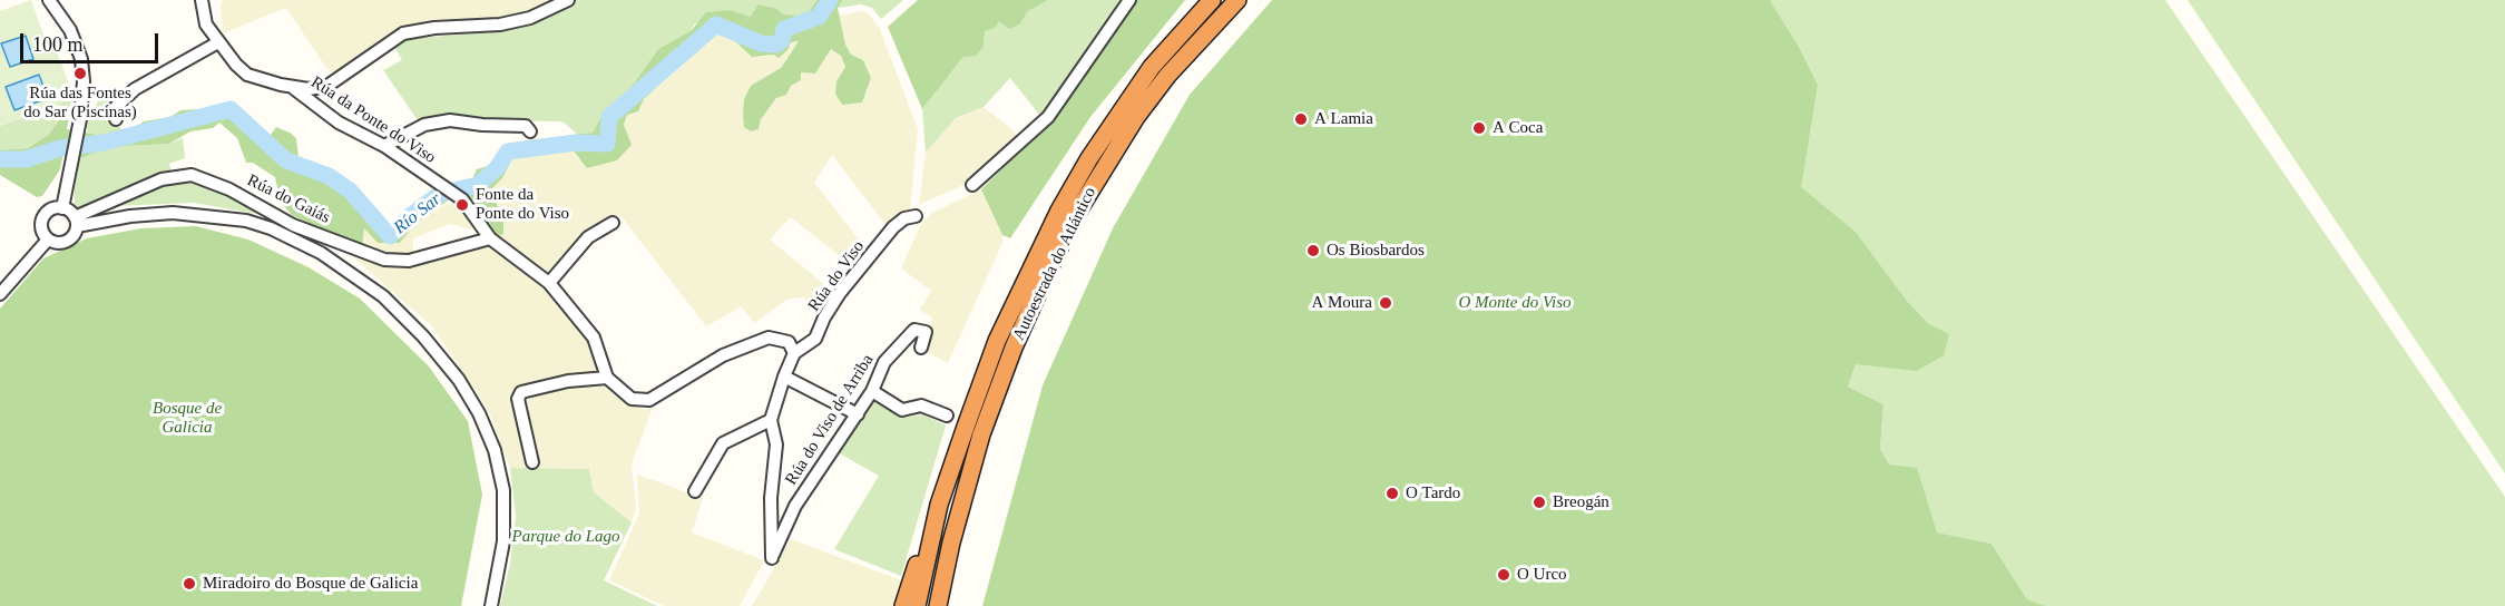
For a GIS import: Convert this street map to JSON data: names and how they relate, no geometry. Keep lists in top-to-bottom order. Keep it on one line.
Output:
{"streets":{"highway":["Autoestrada do Atlántico"],"street":["Rúa da Ponte do Viso","Rúa do Gaiás","Rúa do Viso","Rúa do Viso de Arriba"]},"crossings":[["Rúa da Ponte do Viso","Rúa do Gaiás"],["Rúa do Viso","Rúa do Viso de Arriba"]],"water":["Río Sar"],"parks":["O Monte do Viso","Bosque de Galicia","Parque do Lago"],"places":["Rúa das Fontes do Sar (Piscinas)","A Lamia","A Coca","Fonte da Ponte do Viso","Os Biosbardos","A Moura","O Tardo","Breogán","O Urco","Miradoiro do Bosque de Galicia"],"scale_bar":"100 m"}
